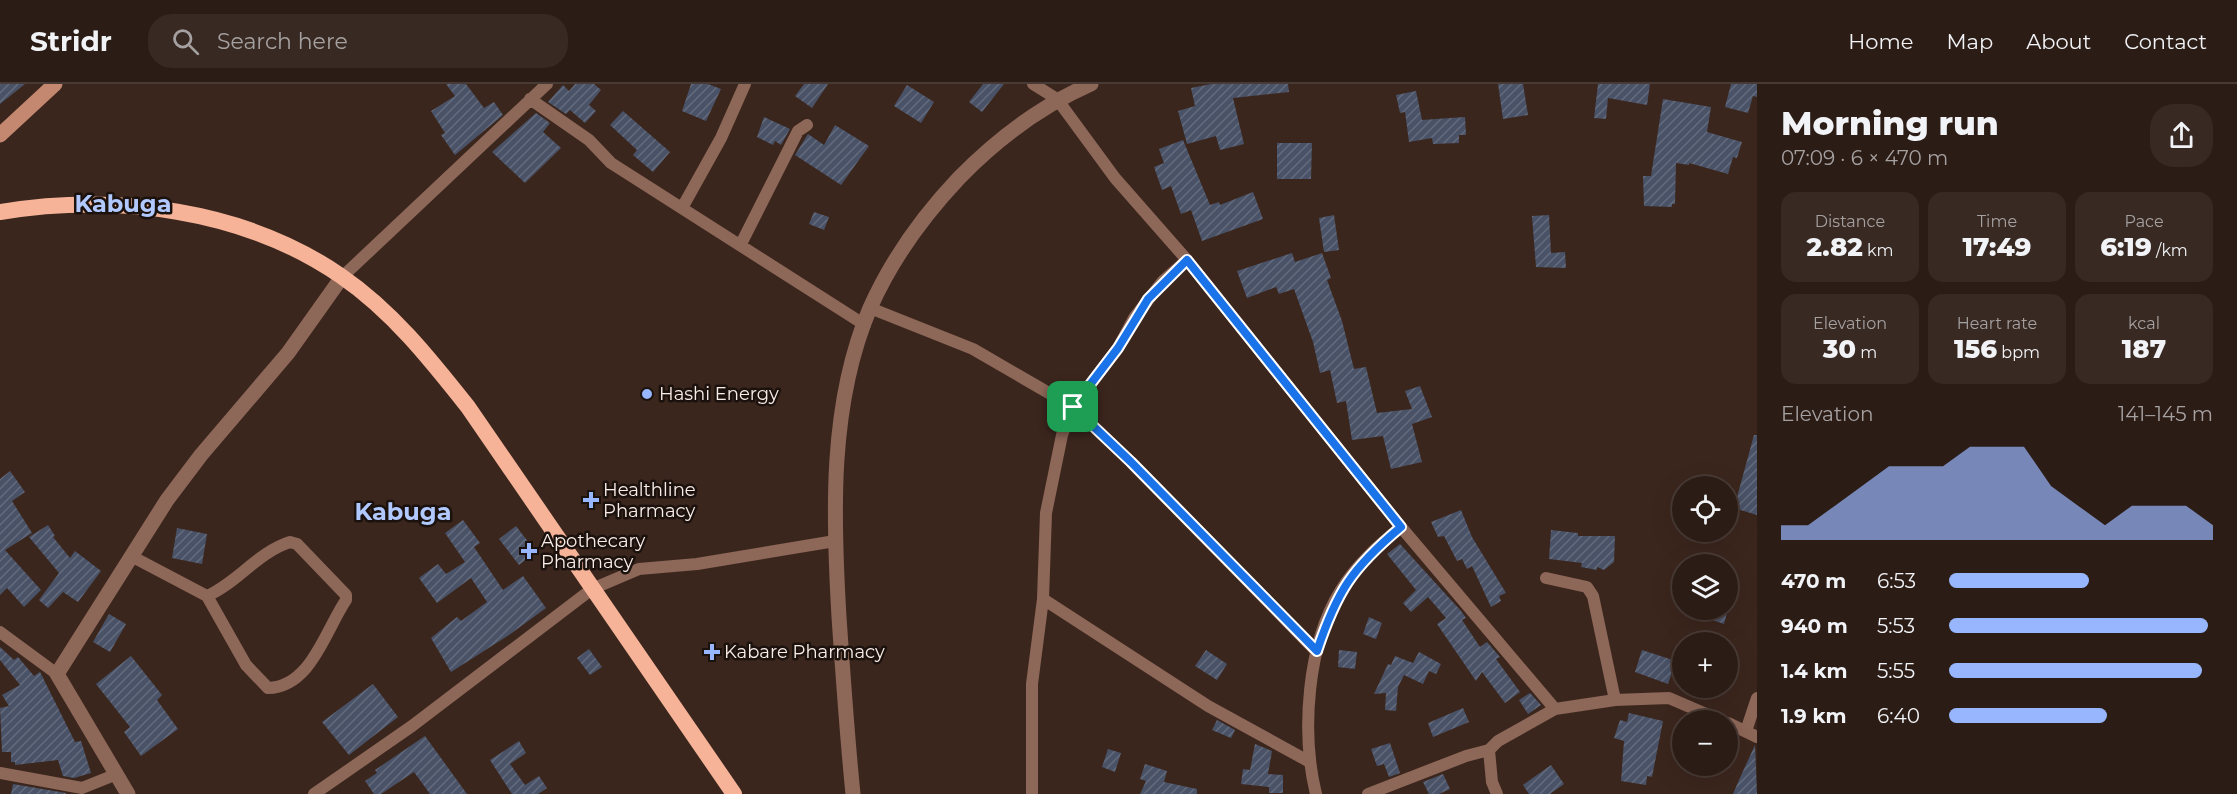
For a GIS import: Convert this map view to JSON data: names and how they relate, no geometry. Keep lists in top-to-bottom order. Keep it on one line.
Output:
{"districts":["Kabuga","Kabuga"],"places":{"other":["Hashi Energy"],"health":["Healthline Pharmacy","Apothecary Pharmacy","Kabare Pharmacy"]},"page":{"header":"Stridr","search":"Search here","nav":["Home","Map","About","Contact"],"heading":["Morning run","07:09 · 6 × 470 m"],"stats":[["Distance","2.82 km"],["Time","17:49"],["Pace","6:19 /km"],["Elevation","30 m"],["Heart rate","156 bpm"],["kcal","187"]],"chart":["Elevation","141–145 m"],"map_buttons":["+","−"],"list":[{"name":"470 m","note":"6:53"},{"name":"940 m","note":"5:53"},{"name":"1.4 km","note":"5:55"},{"name":"1.9 km","note":"6:40"}]}}
